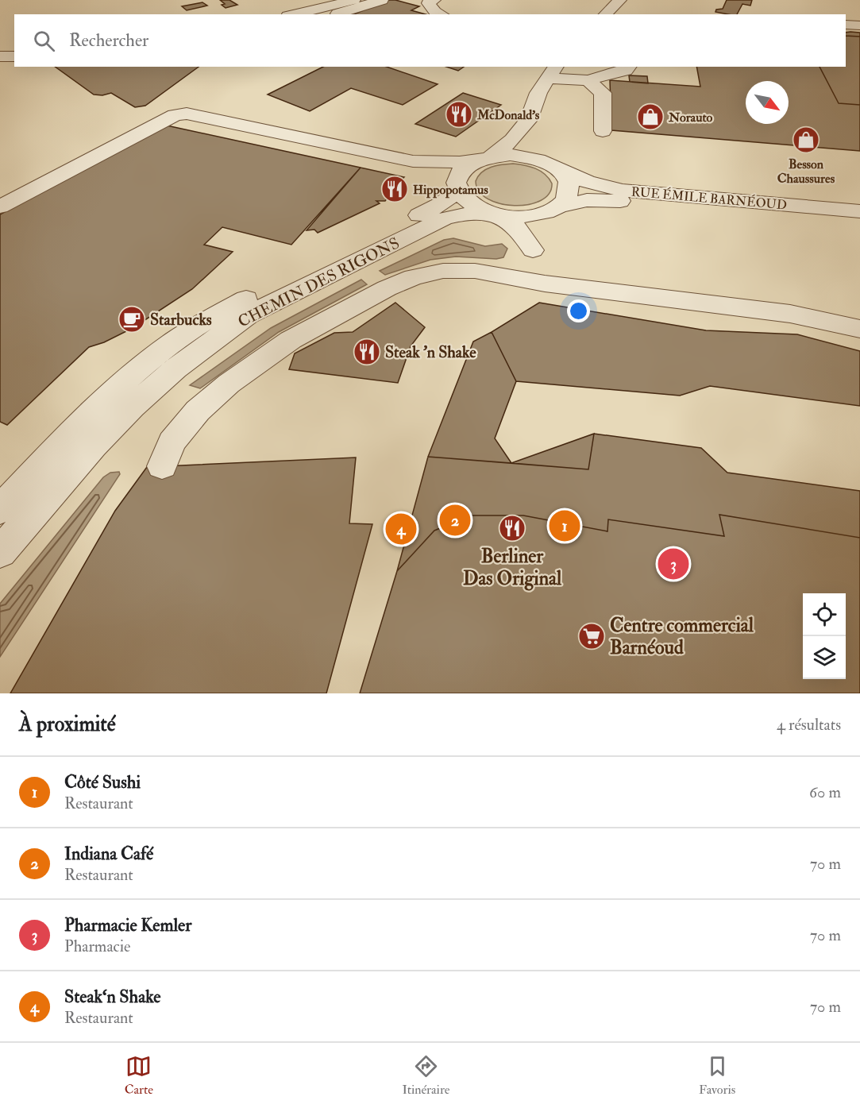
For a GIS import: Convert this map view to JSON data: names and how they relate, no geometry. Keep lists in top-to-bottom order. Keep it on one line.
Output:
{"streets":{"street":["RUE ÉMILE BARNÉOUD","CHEMIN DES RIGONS"]},"crossings":[["RUE ÉMILE BARNÉOUD","CHEMIN DES RIGONS"]],"places":{"restaurant":["McDonald's","Hippopotamus","Steak 'n Shake","Berliner Das Original"],"shop":["Norauto","Besson Chaussures"],"cafe":["Starbucks"],"supermarket":["Centre commercial Barnéoud"]},"north":"bottom right","page":{"search":"Rechercher","pins":["2","1","4","3"],"heading":["À proximité","4 résultats"],"list":[{"mark":"1","name":"Côté Sushi","note":"Restaurant","value":"60 m"},{"mark":"2","name":"Indiana Café","note":"Restaurant","value":"70 m"},{"mark":"3","name":"Pharmacie Kemler","note":"Pharmacie","value":"70 m"},{"mark":"4","name":"Steak‘n Shake","note":"Restaurant","value":"70 m"}],"nav":["Carte","Itinéraire","Favoris"]}}
